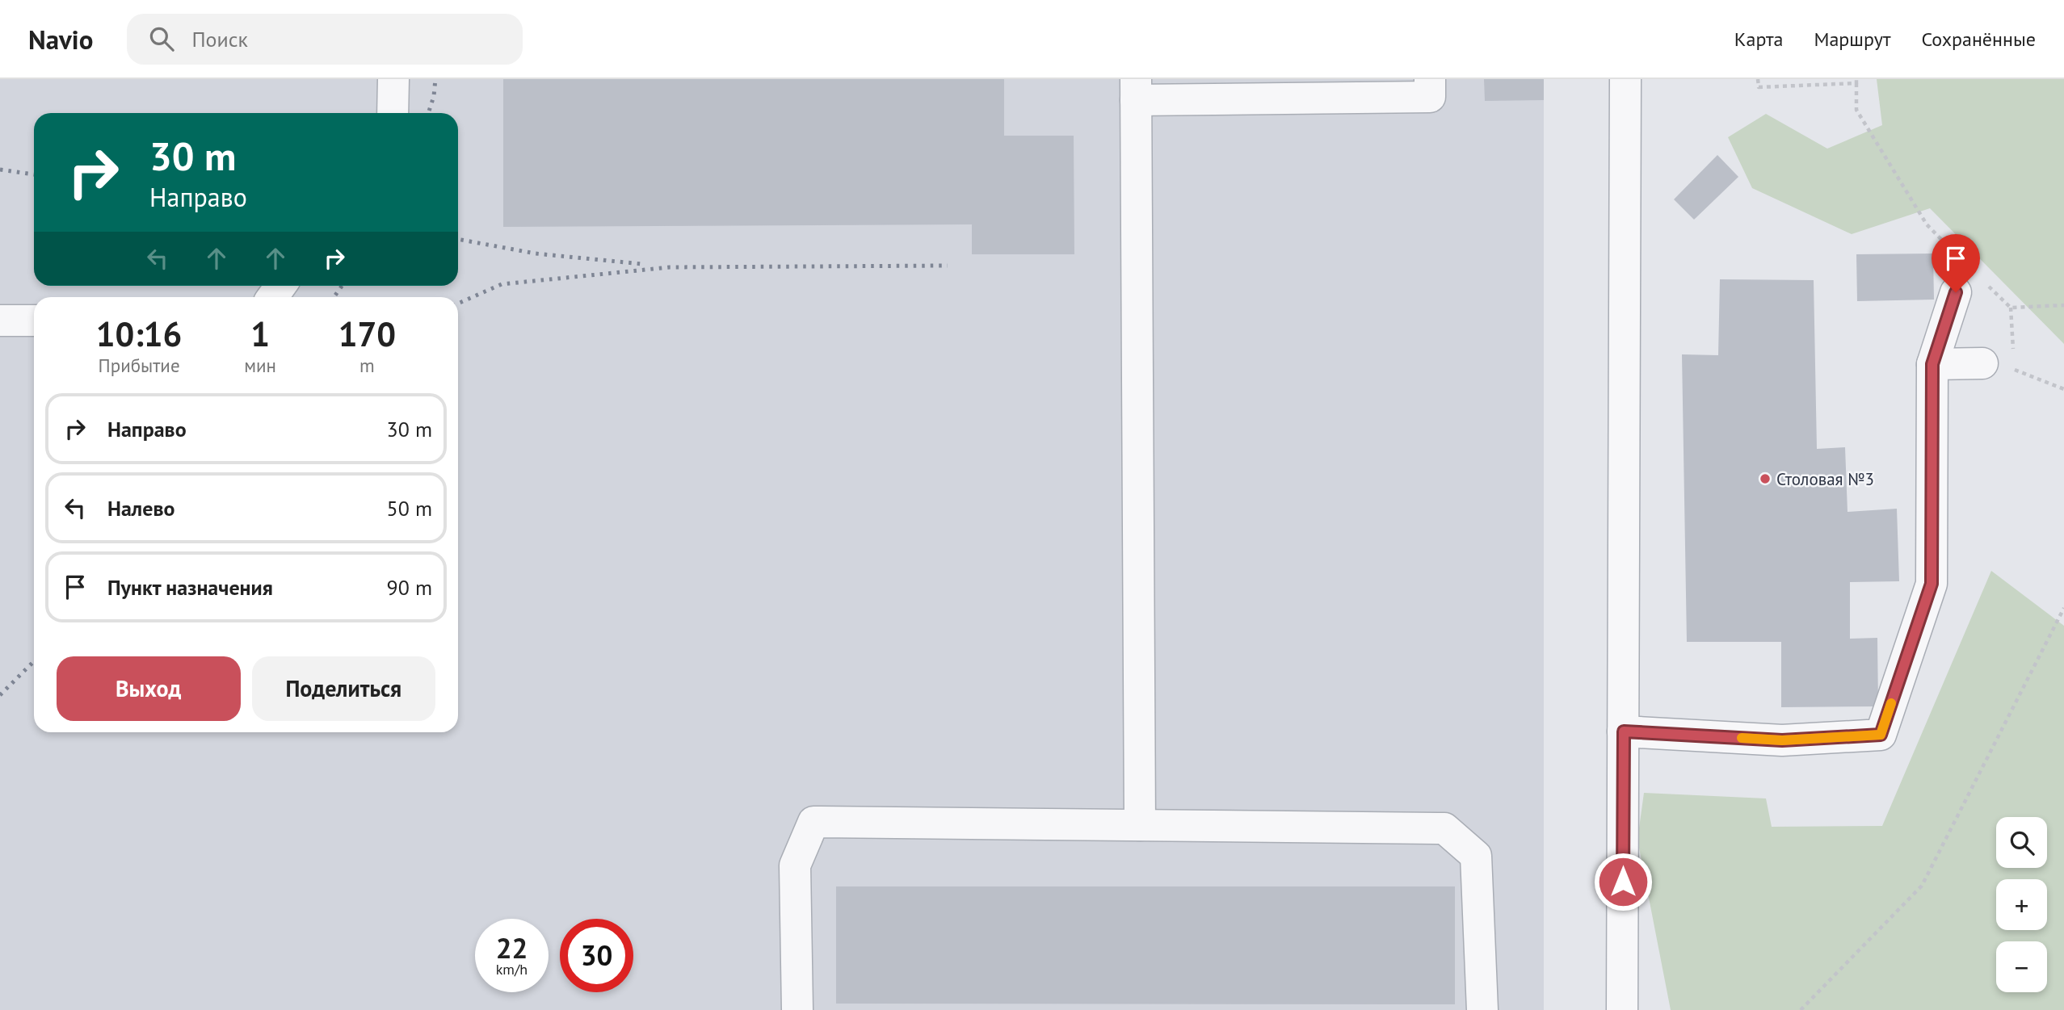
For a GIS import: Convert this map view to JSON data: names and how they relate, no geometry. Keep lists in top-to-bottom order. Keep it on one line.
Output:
{"places":["Столовая №3"],"page":{"header":"Navio","search":"Поиск","nav":["Карта","Маршрут","Сохранённые"],"turn":["30 m","Направо"],"eta":["10:16","Прибытие","1","мин","170","m"],"list":[{"name":"Направо","value":"30 m"},{"name":"Налево","value":"50 m"},{"name":"Пункт назначения","value":"90 m"}],"buttons":["Выход","Поделиться"],"map_buttons":["+","−"],"speed":"22 km/h","limit":"30"}}
